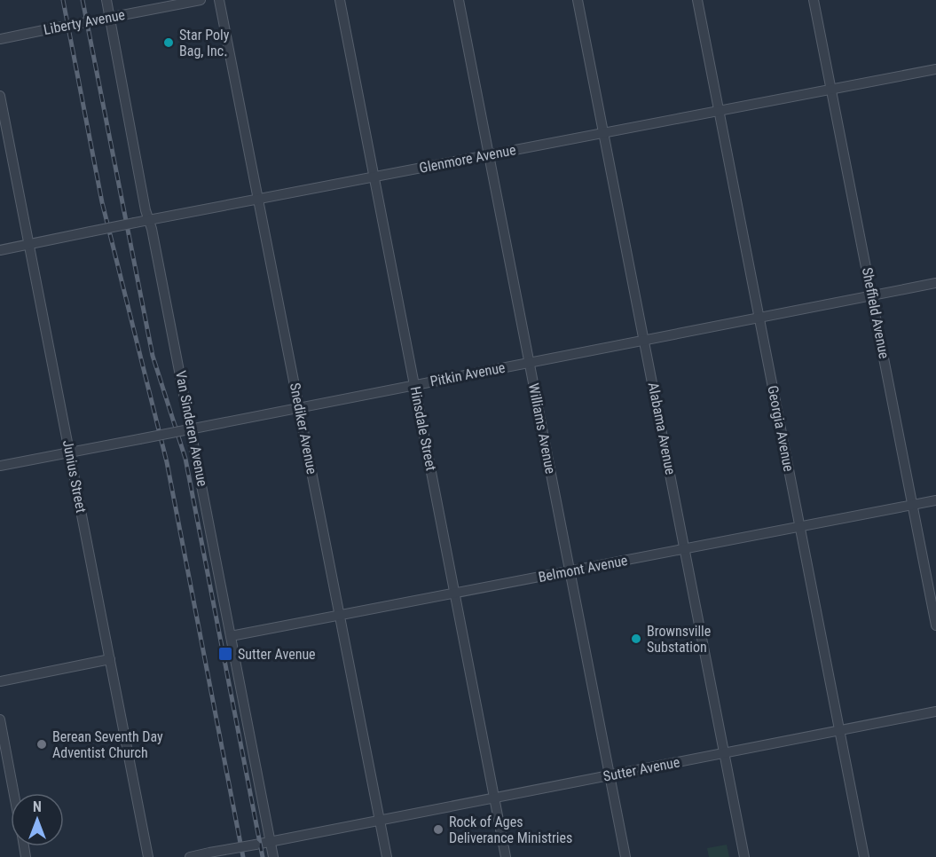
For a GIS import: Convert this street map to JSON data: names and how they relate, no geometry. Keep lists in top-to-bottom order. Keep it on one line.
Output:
{"streets":{"street":["Liberty Avenue","Glenmore Avenue","Sheffield Avenue","Pitkin Avenue","Van Sinderen Avenue","Snediker Avenue","Hinsdale Street","Williams Avenue","Alabama Avenue","Georgia Avenue","Junius Street","Belmont Avenue","Sutter Avenue"]},"crossings":[["Liberty Avenue","Van Sinderen Avenue"],["Glenmore Avenue","Sheffield Avenue"],["Glenmore Avenue","Van Sinderen Avenue"],["Glenmore Avenue","Snediker Avenue"],["Glenmore Avenue","Hinsdale Street"],["Glenmore Avenue","Williams Avenue"],["Glenmore Avenue","Alabama Avenue"],["Glenmore Avenue","Georgia Avenue"],["Glenmore Avenue","Junius Street"],["Sheffield Avenue","Pitkin Avenue"],["Sheffield Avenue","Belmont Avenue"],["Pitkin Avenue","Van Sinderen Avenue"],["Pitkin Avenue","Snediker Avenue"],["Pitkin Avenue","Hinsdale Street"],["Pitkin Avenue","Williams Avenue"],["Pitkin Avenue","Alabama Avenue"],["Pitkin Avenue","Georgia Avenue"],["Pitkin Avenue","Junius Street"],["Van Sinderen Avenue","Belmont Avenue"],["Van Sinderen Avenue","Sutter Avenue"],["Snediker Avenue","Belmont Avenue"],["Snediker Avenue","Sutter Avenue"],["Hinsdale Street","Belmont Avenue"],["Hinsdale Street","Sutter Avenue"],["Williams Avenue","Belmont Avenue"],["Williams Avenue","Sutter Avenue"],["Alabama Avenue","Belmont Avenue"],["Alabama Avenue","Sutter Avenue"],["Georgia Avenue","Belmont Avenue"],["Georgia Avenue","Sutter Avenue"]],"places":{"other":["Star Poly Bag, Inc.","Brownsville Substation","Berean Seventh Day Adventist Church","Rock of Ages Deliverance Ministries"],"transit":["Sutter Avenue"]},"north":"top"}
